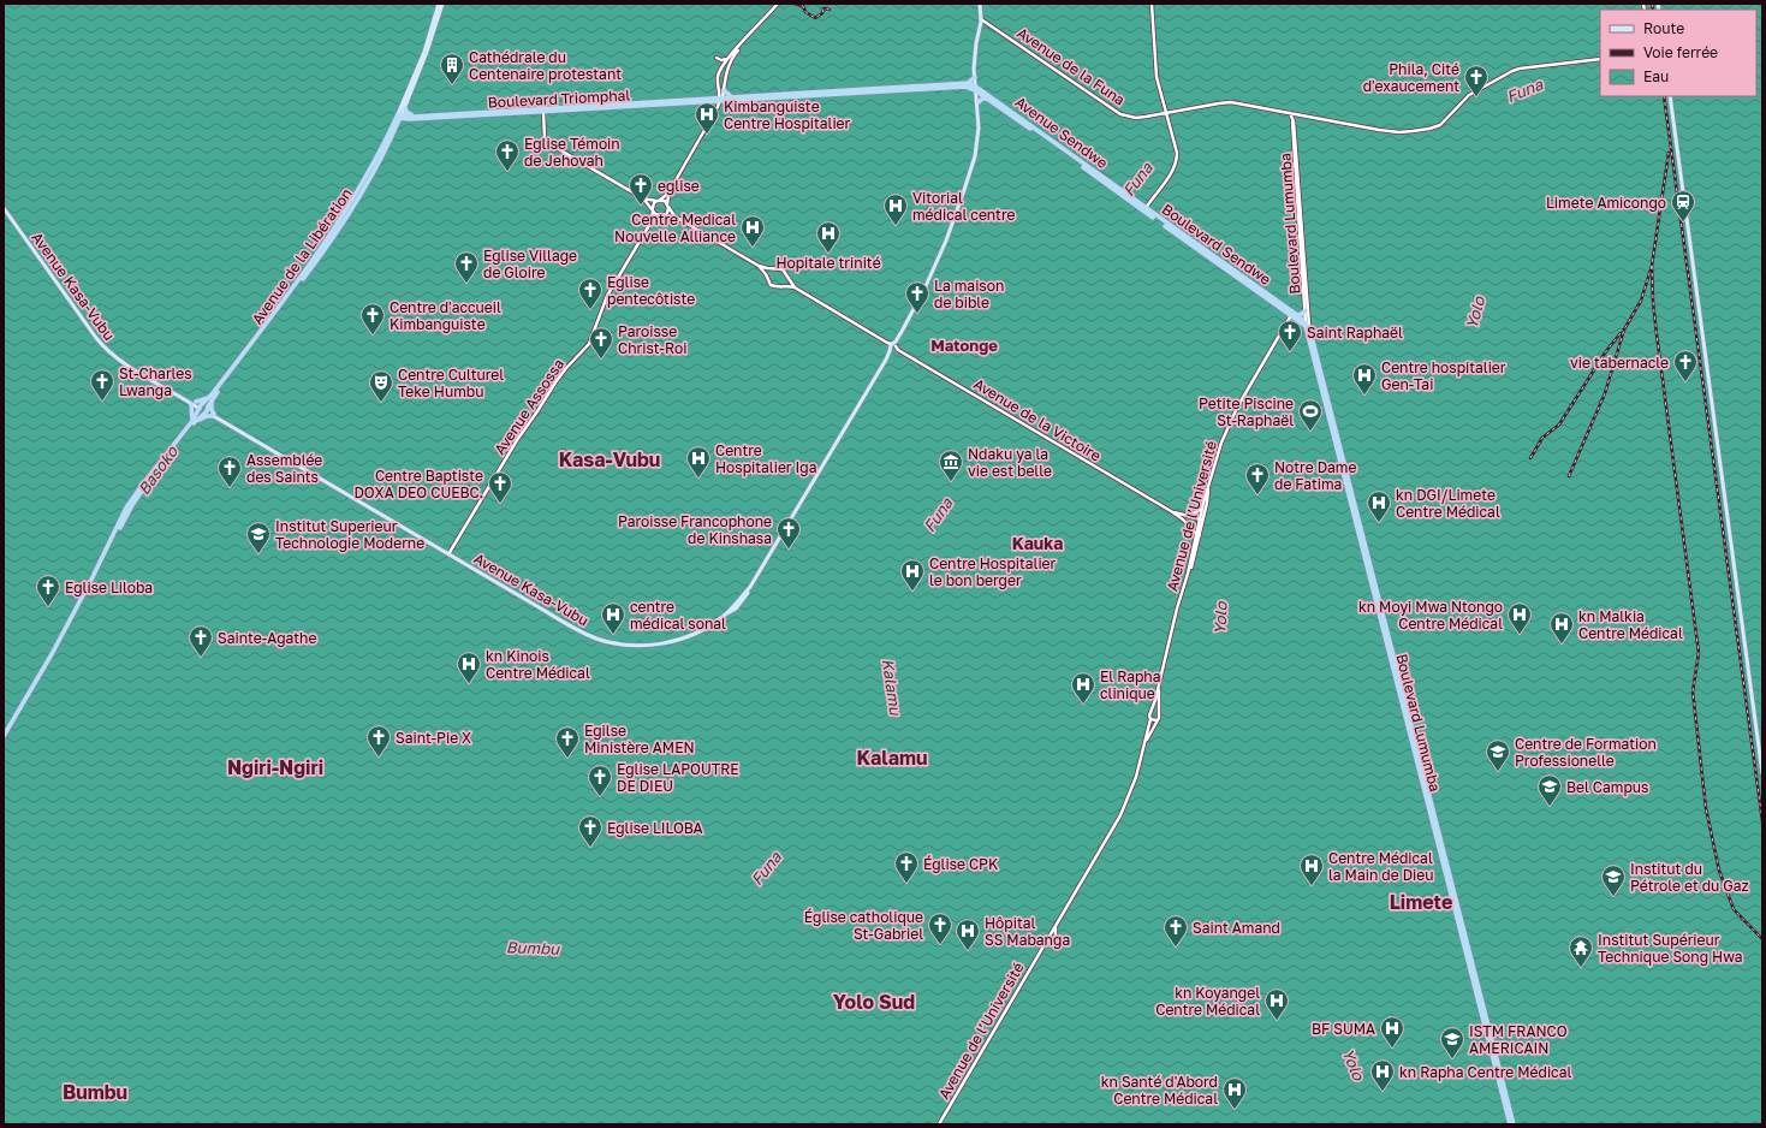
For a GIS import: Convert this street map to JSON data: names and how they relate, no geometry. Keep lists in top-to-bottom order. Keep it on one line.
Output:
{"streets":{"highway":["Boulevard Triomphal","Avenue Sendwe","Boulevard Lumumba","Boulevard Sendwe","Avenue de la Libération"],"main road":["Avenue de la Funa","Avenue Kasa-Vubu","Avenue Assossa","Avenue de la Victoire","Avenue de l’Université"]},"crossings":[["Boulevard Triomphal","Avenue Sendwe"],["Boulevard Triomphal","Avenue de la Libération"],["Boulevard Triomphal","Avenue Kasa-Vubu"],["Avenue Sendwe","Boulevard Sendwe"],["Avenue Sendwe","Avenue Kasa-Vubu"],["Boulevard Sendwe","Avenue de l’Université"],["Avenue de la Libération","Avenue Kasa-Vubu"],["Avenue Kasa-Vubu","Avenue Assossa"],["Avenue Kasa-Vubu","Avenue de la Victoire"]],"districts":["Matonge","Kasa-Vubu","Kauka","Kalamu","Ngiri-Ngiri","Limete","Yolo Sud","Bumbu"],"water":["Funa","Yolo","Basoko","Kalamu","Bumbu"],"places":{"building":["Cathédrale du Centenaire protestant"],"church":["Phila, Cité d'exaucement","Eglise Témoin de Jehovah","eglise","Eglise Village de Gloire","Eglise pentecôtiste","La maison de bible","Centre d'accueil Kimbanguiste","Saint Raphaël","Paroisse Christ-Roi","vie tabernacle","St-Charles Lwanga","Assemblée des Saints","Notre Dame de Fatima","Centre Baptiste DOXA DEO CUEBC.","Paroisse Francophone de Kinshasa","Eglise Liloba","Sainte-Agathe","Saint-Pie X","Egilse Ministère AMEN","Eglise LAPOUTRE DE DIEU","Eglise LILOBA","Église CPK","Église catholique St-Gabriel","Saint Amand"],"hospital":["Kimbanguiste Centre Hospitalier","Vitorial médical centre","Centre Medical Nouvelle Alliance","Hopitale trinité","Centre hospitalier Gen-Tai","Centre Hospitalier Iga","kn DGI/Limete Centre Médical","Centre Hospitalier le bon berger","centre médical sonal","kn Moyi Mwa Ntongo Centre Médical","kn Malkia Centre Médical","kn Kinois Centre Médical","El Rapha clinique","Centre Médical la Main de Dieu","Hôpital SS Mabanga","kn Koyangel Centre Médical","BF SUMA","kn Rapha Centre Médical","kn Santé d'Abord Centre Médical"],"station":["Limete Amicongo"],"theatre":["Centre Culturel Teke Humbu"],"sports":["Petite Piscine St-Raphaël"],"museum":["Ndaku ya la vie est belle"],"school or university":["Institut Superieur Technologie Moderne","Centre de Formation Professionelle","Bel Campus","Institut du Pétrole et du Gaz","ISTM FRANCO AMERICAIN"],"temple":["Institut Supérieur Technique Song Hwa"]},"legend":["Route","Voie ferrée","Eau"]}
